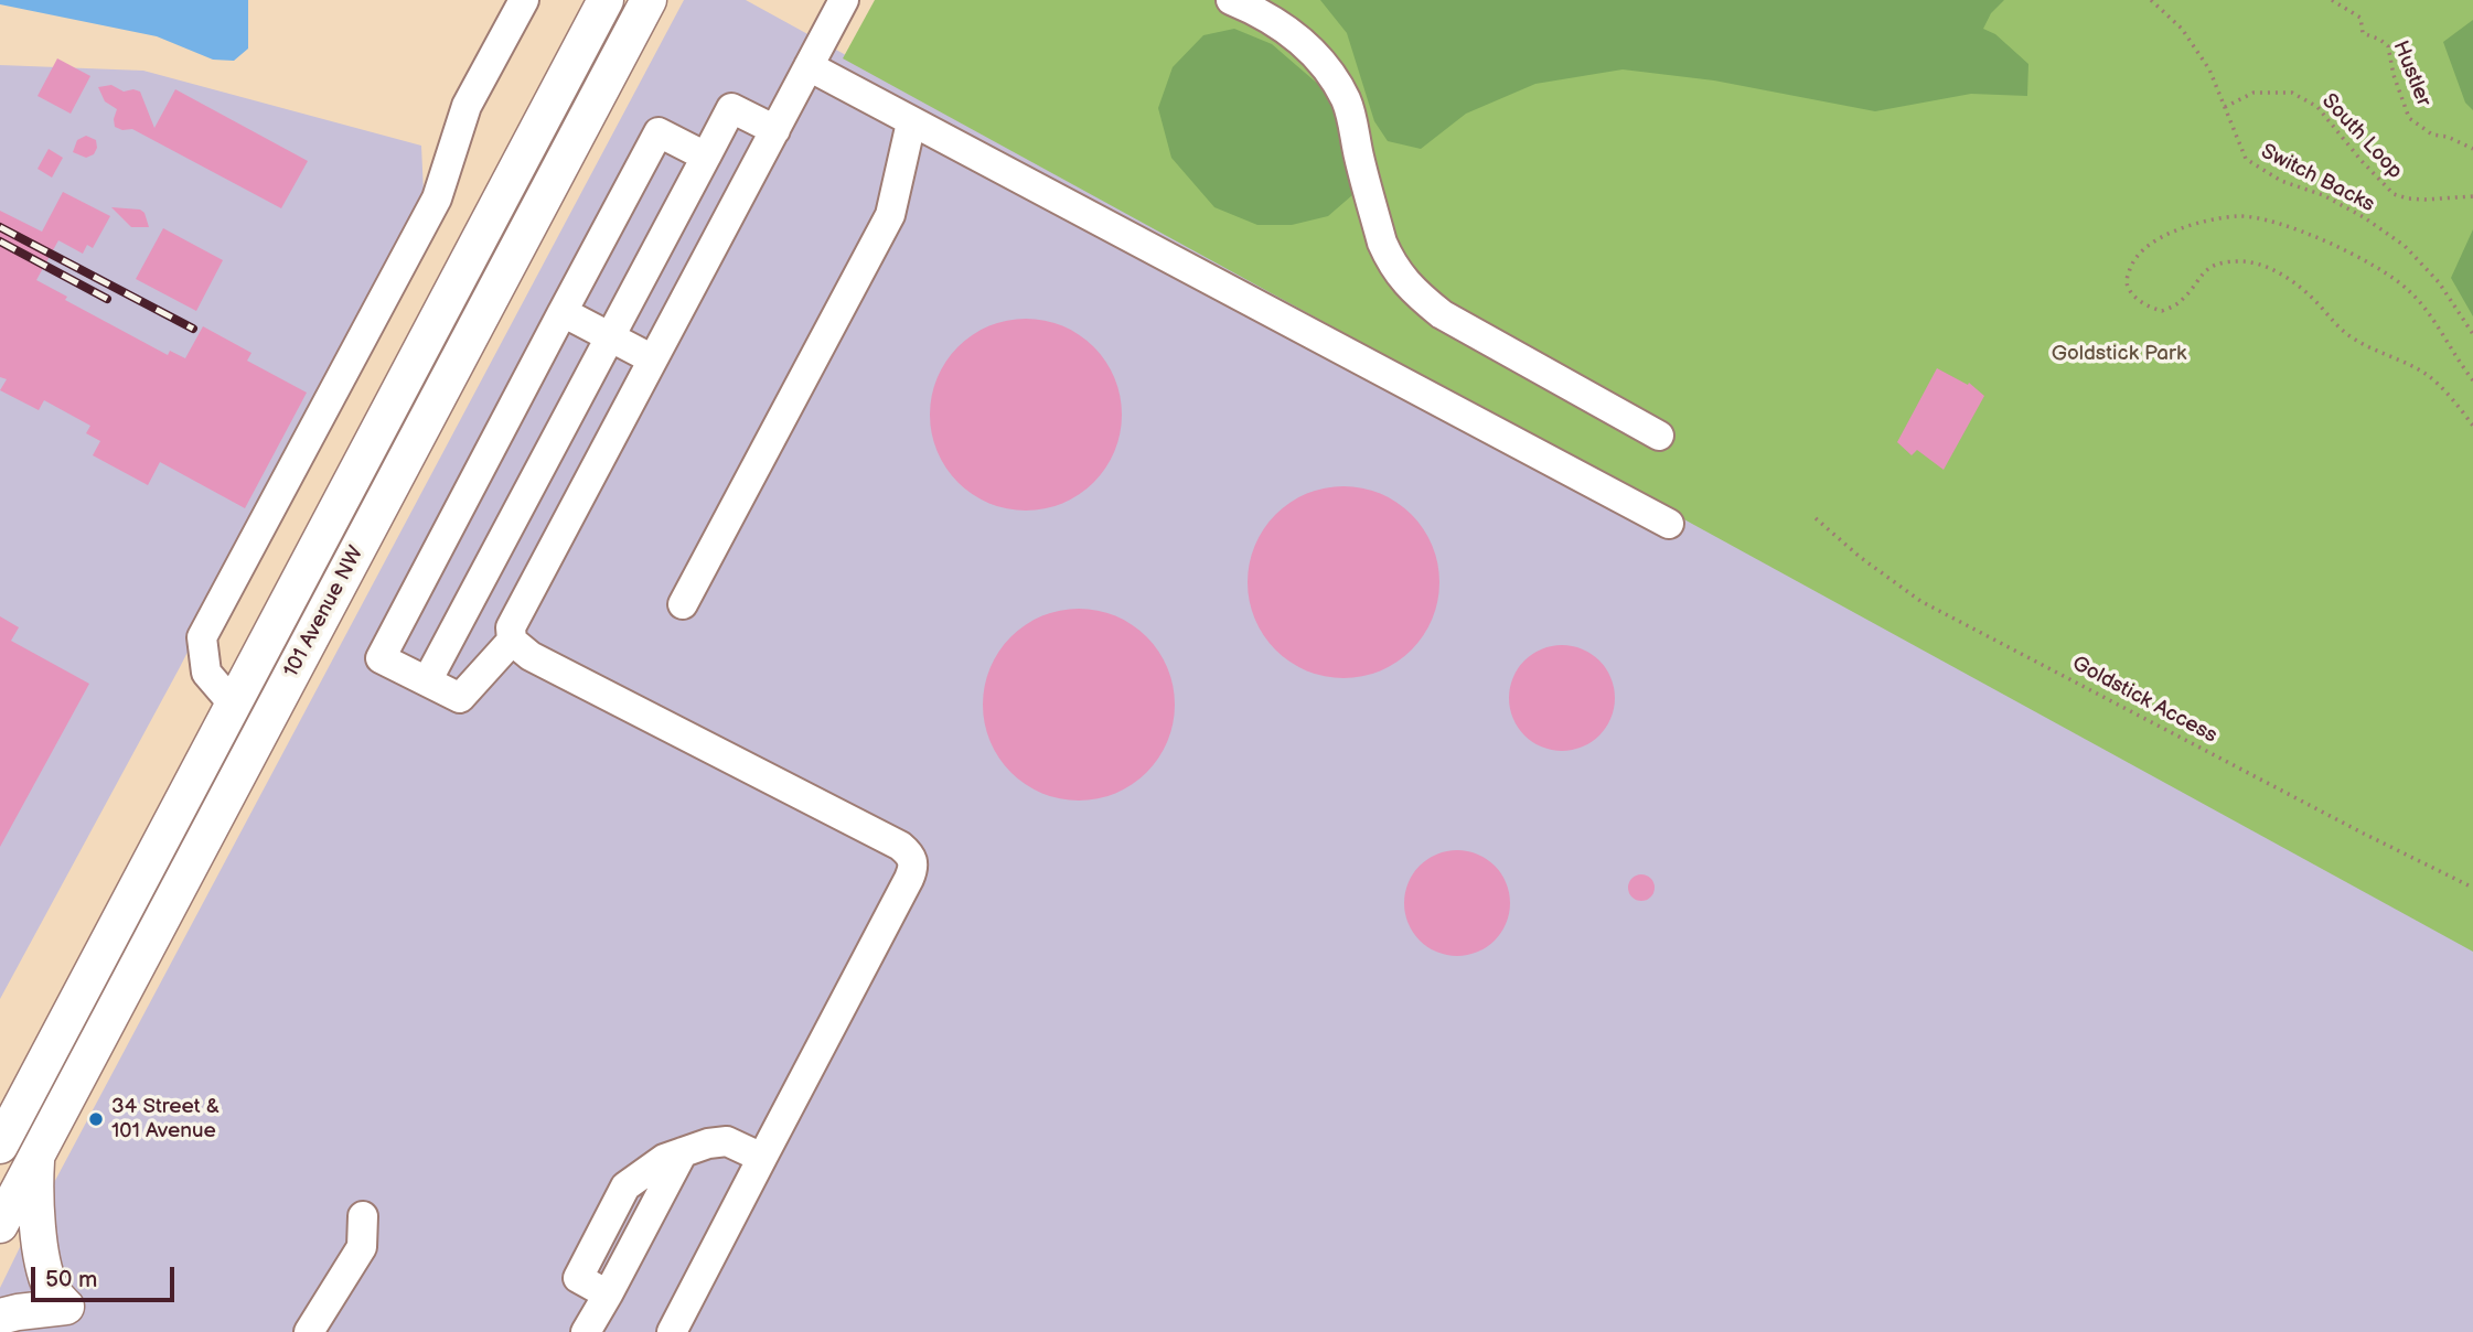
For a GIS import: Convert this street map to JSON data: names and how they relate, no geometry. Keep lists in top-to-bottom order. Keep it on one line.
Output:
{"streets":{"main road":["101 Avenue NW"],"path":["Hustler","South Loop","Switch Backs","Goldstick Access"]},"crossings":[["South Loop","Switch Backs"]],"parks":["Goldstick Park"],"places":["34 Street & 101 Avenue"],"scale_bar":"50 m"}
